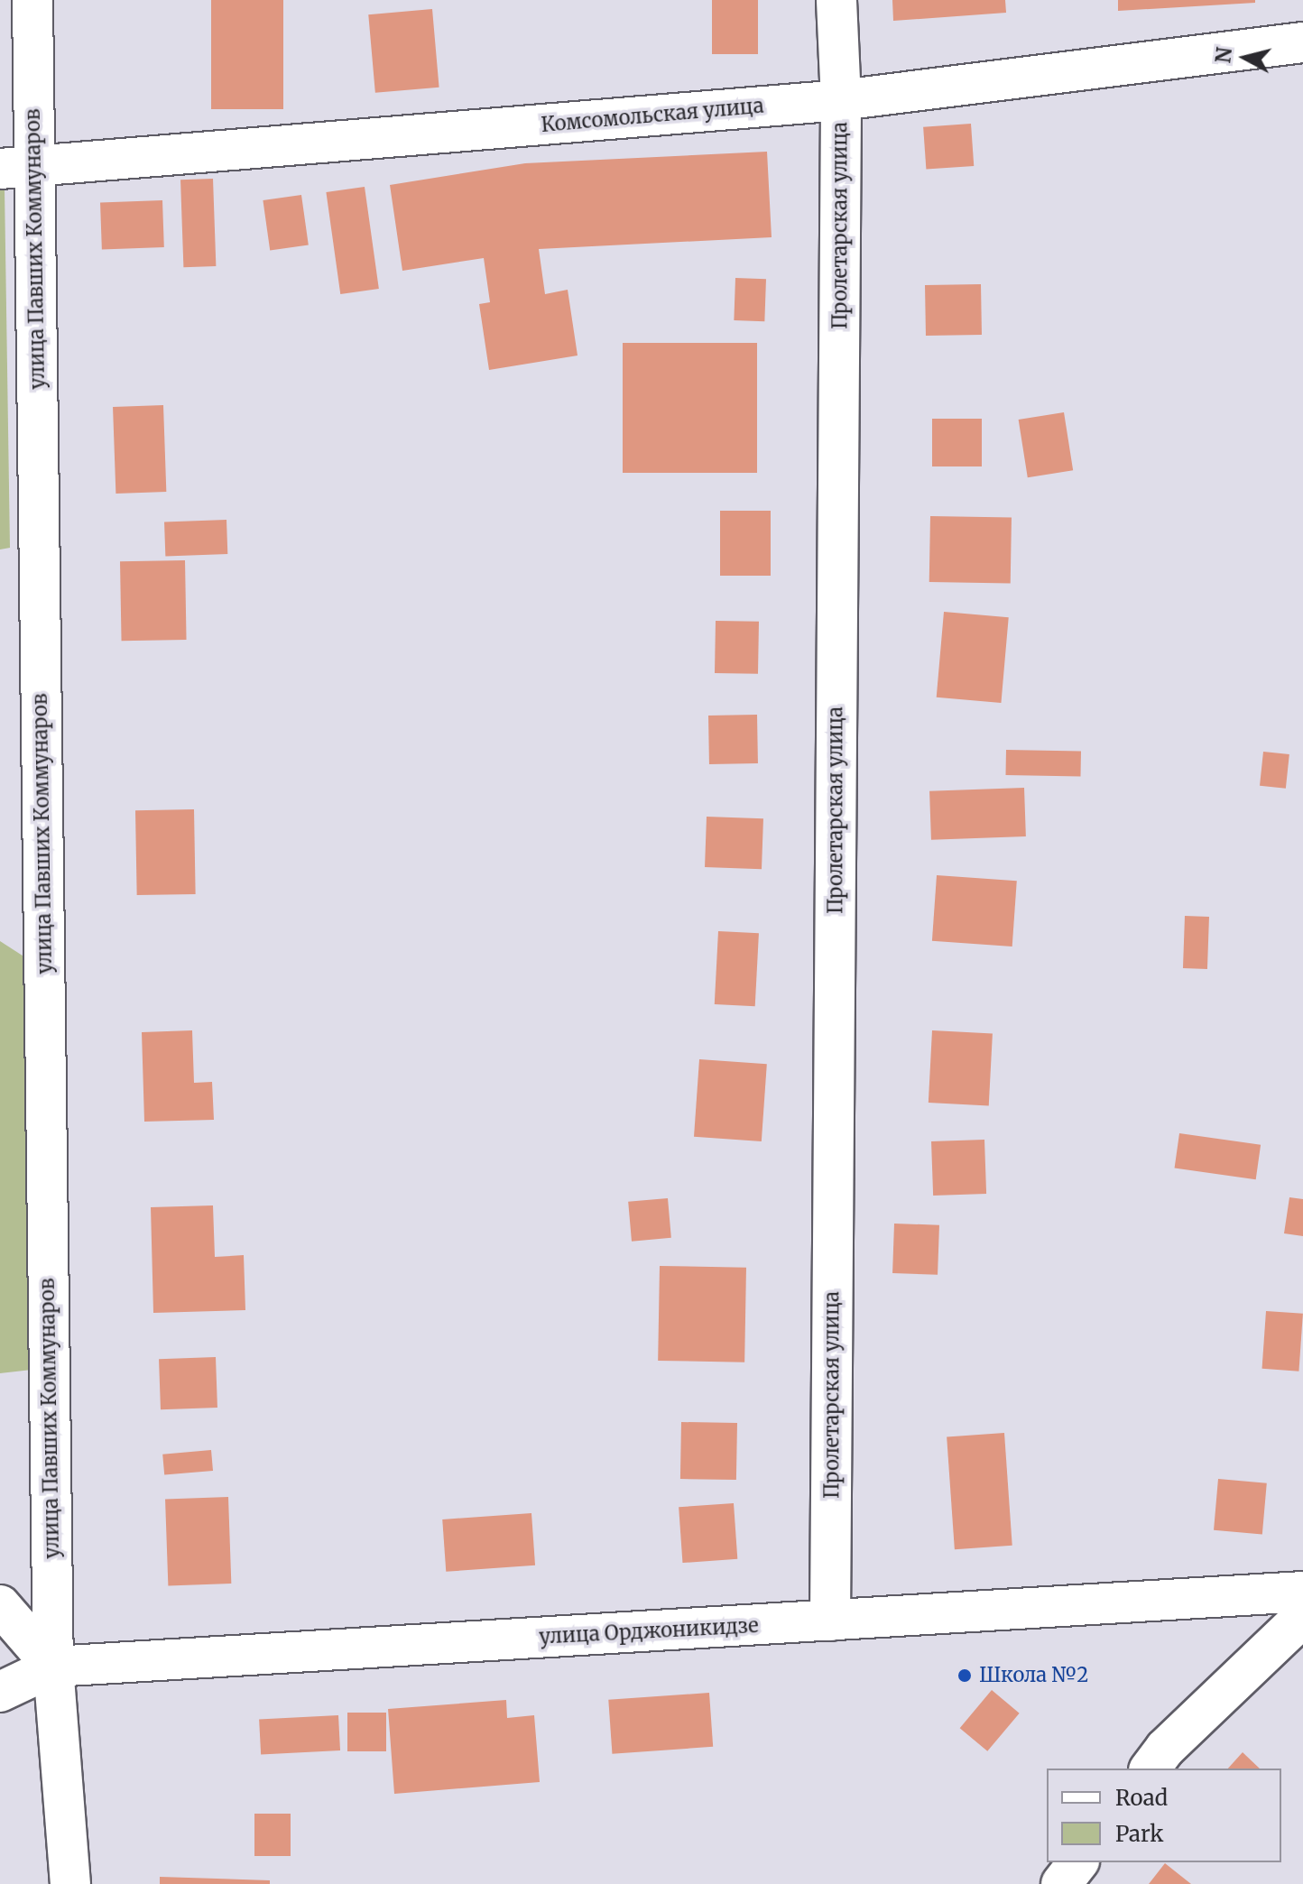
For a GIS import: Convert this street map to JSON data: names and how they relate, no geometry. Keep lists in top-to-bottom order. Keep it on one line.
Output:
{"streets":{"street":["Комсомольская улица","Пролетарская улица","улица Павших Коммунаров","улица Орджоникидзе"]},"crossings":[["Комсомольская улица","Пролетарская улица"],["Комсомольская улица","улица Павших Коммунаров"],["Пролетарская улица","улица Орджоникидзе"],["улица Павших Коммунаров","улица Орджоникидзе"]],"places":["Школа №2"],"legend":["Road","Park"],"north":"left"}
